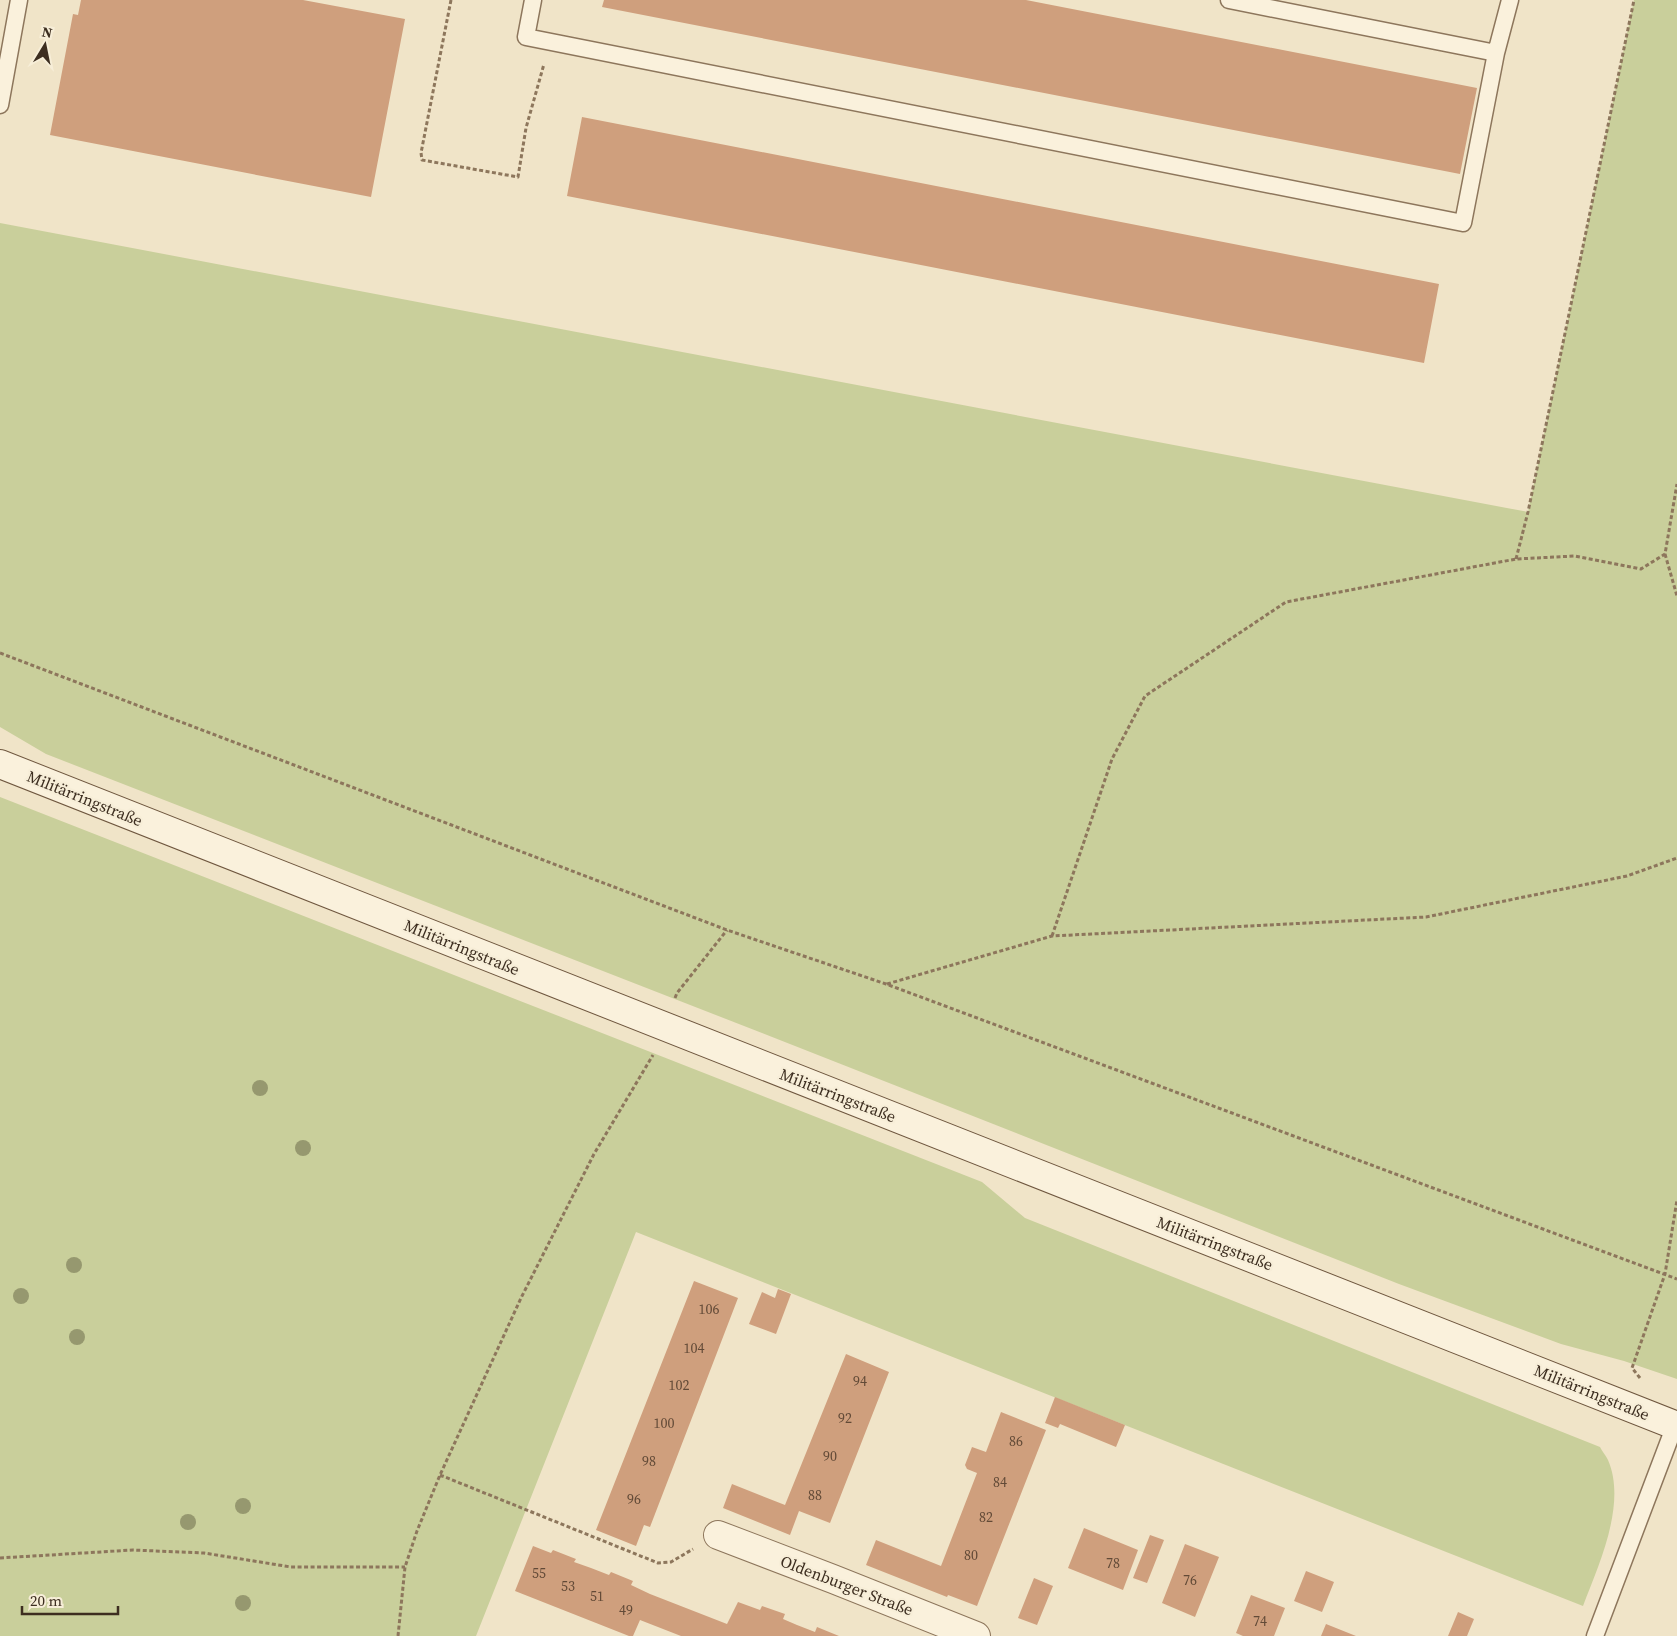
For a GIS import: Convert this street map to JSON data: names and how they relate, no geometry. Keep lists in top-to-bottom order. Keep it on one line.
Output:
{"streets":{"main road":["Militärringstraße","Oldenburger Straße"]},"house_numbers":["106","104","94","102","92","100","86","90","98","84","88","96","82","80","78","55","76","53","51","49","74"],"scale_bar":"20 m","north":"top"}
